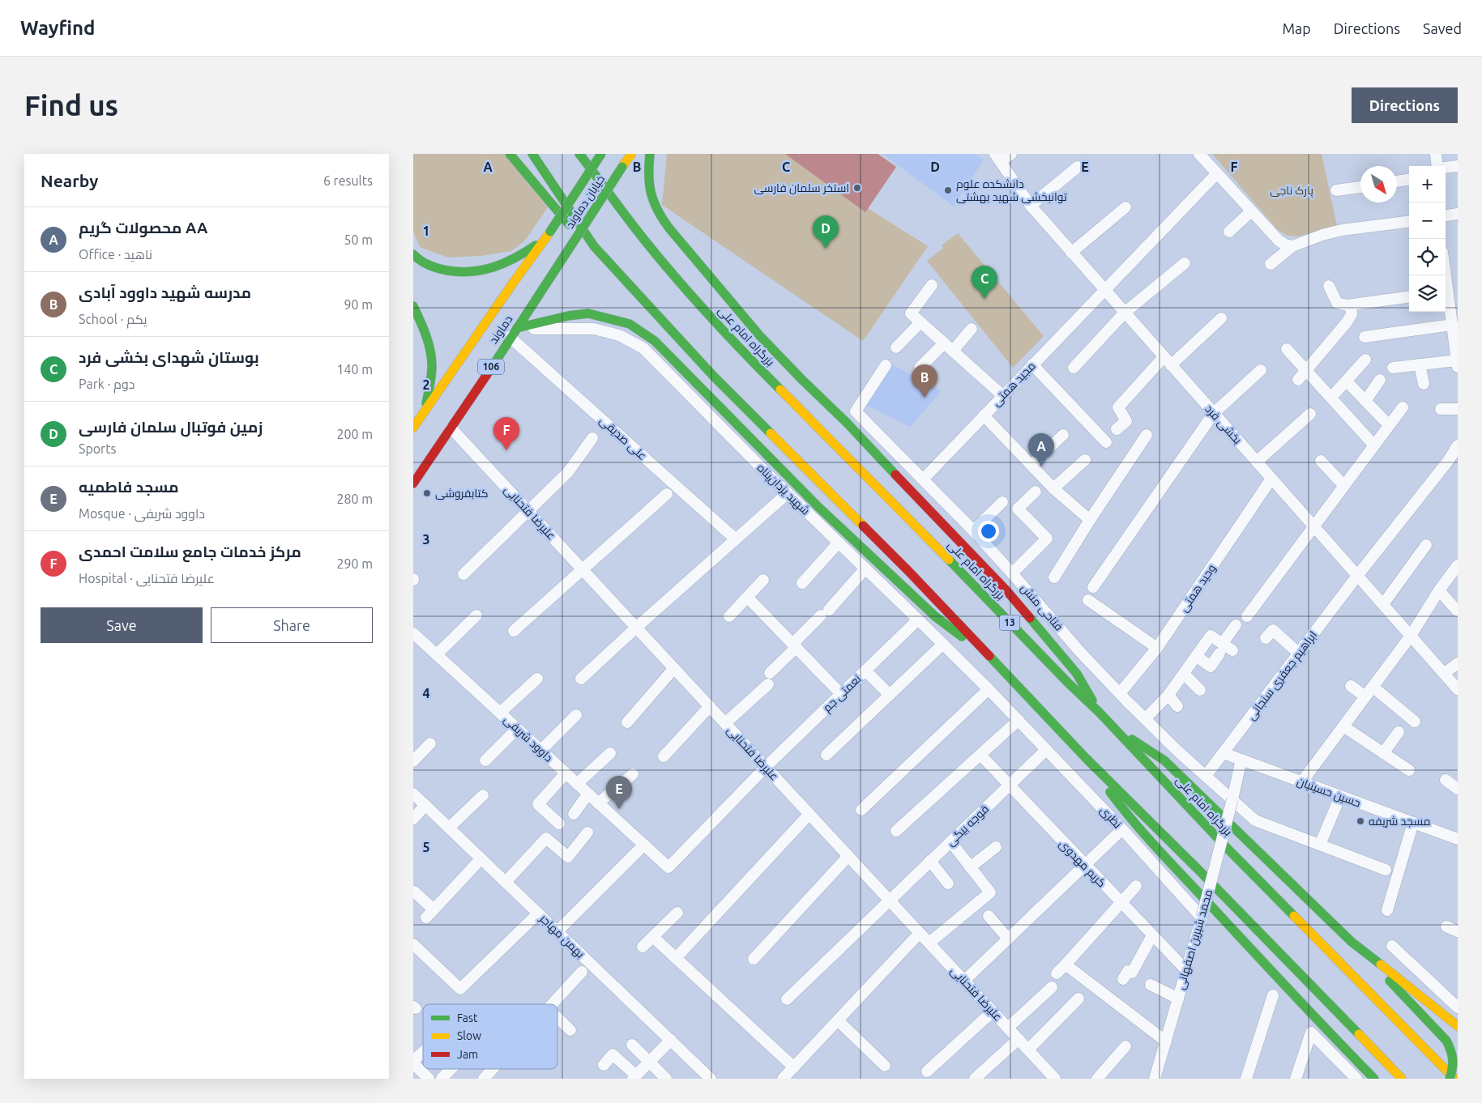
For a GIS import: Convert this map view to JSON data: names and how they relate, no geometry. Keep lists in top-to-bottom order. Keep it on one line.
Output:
{"streets":{"main road":["خیابان دماوند","دماوند","بزرگراه امام علی","106","13"],"street":["مجید همتی","بخشی فرد","علی صدیقی","شهید یزدان‌پناه","علیرضا فتحنایی","وحید همتی","فتاحی منش","ابراهیم جعفری سنجانی","نعمتی جم","داوود شریفی","حسین حسینیان","نظری","قوجه بیگی","کریم مهدوی","بهمن مهاجر","محمد شیرین اصفهانی"]},"crossings":[["خیابان دماوند","دماوند"],["دماوند","علی صدیقی"],["دماوند","شهید یزدان‌پناه"],["دماوند","علیرضا فتحنایی"],["مجید همتی","بخشی فرد"],["مجید همتی","فتاحی منش"],["بخشی فرد","وحید همتی"],["بخشی فرد","ابراهیم جعفری سنجانی"],["علی صدیقی","شهید یزدان‌پناه"],["شهید یزدان‌پناه","نعمتی جم"],["شهید یزدان‌پناه","نظری"],["علیرضا فتحنایی","نعمتی جم"],["علیرضا فتحنایی","قوجه بیگی"],["وحید همتی","فتاحی منش"],["فتاحی منش","ابراهیم جعفری سنجانی"],["فتاحی منش","محمد شیرین اصفهانی"],["ابراهیم جعفری سنجانی","حسین حسینیان"],["نعمتی جم","داوود شریفی"],["حسین حسینیان","محمد شیرین اصفهانی"],["نظری","قوجه بیگی"],["نظری","محمد شیرین اصفهانی"],["قوجه بیگی","کریم مهدوی"],["کریم مهدوی","محمد شیرین اصفهانی"]],"parks":["پارک ناجی"],"places":["استخر سلمان فارسی","دانشکده علوم توانبخشی شهید بهشتی","کتابفروشی","مسجد شریفه"],"legend":["Fast","Slow","Jam"],"north":"bottom right","page":{"header":"Wayfind","nav":["Map","Directions","Saved"],"buttons":["Directions",["Save","Share"]],"title":"Find us","heading":["Nearby","6 results"],"map_buttons":["+","−"],"list":[{"mark":"A","name":"محصولات گریم AA","note":"Office · ناهید","value":"50 m"},{"mark":"B","name":"مدرسه شهید داوود آبادی","note":"School · یکم","value":"90 m"},{"mark":"C","name":"بوستان شهدای بخشی فرد","note":"Park · دوم","value":"140 m"},{"mark":"D","name":"زمین فوتبال سلمان فارسی","note":"Sports","value":"200 m"},{"mark":"E","name":"مسجد فاطمیه","note":"Mosque · داوود شریفی","value":"280 m"},{"mark":"F","name":"مرکز خدمات جامع سلامت احمدی","note":"Hospital · علیرضا فتحنایی","value":"290 m"}],"pins":["D","C","B","F","A","E"]},"grid":{"columns":["A","B","C","D","E","F"],"rows":["1","2","3","4","5"]}}
